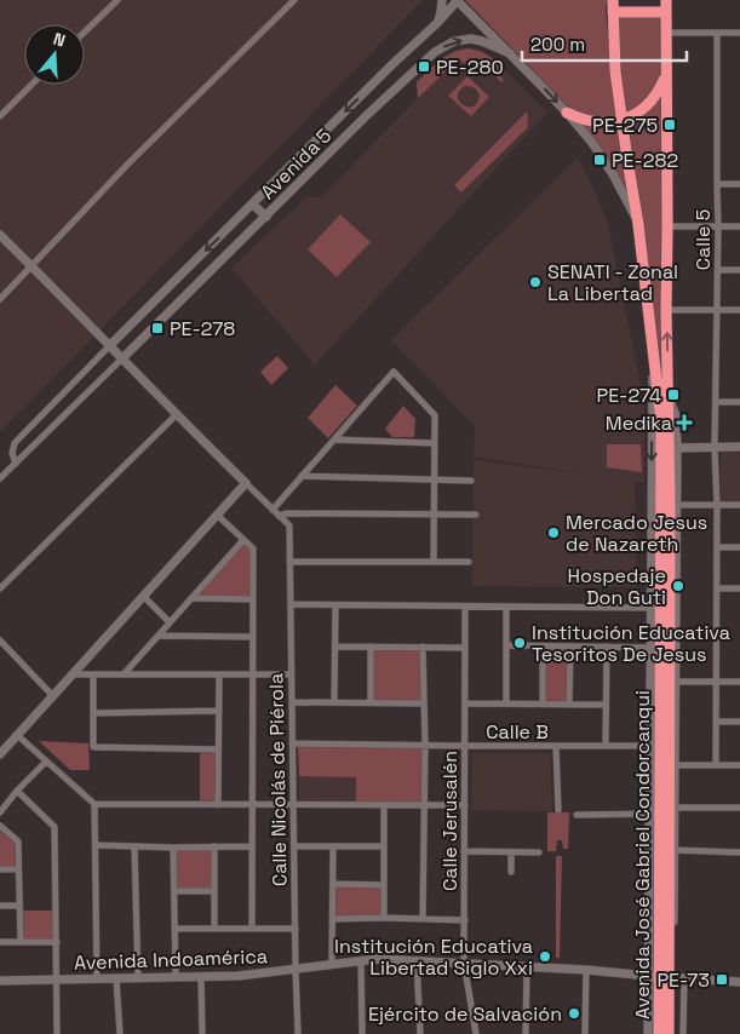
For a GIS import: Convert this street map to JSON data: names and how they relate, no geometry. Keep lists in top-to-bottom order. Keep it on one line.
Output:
{"streets":{"highway":["Avenida José Gabriel Condorcanqui"],"street":["Avenida 5","Calle 5","Calle B","Calle Nicolás de Piérola","Calle Jerusalén","Avenida Indoamérica"]},"crossings":[["Calle B","Calle Nicolás de Piérola"],["Calle B","Calle Jerusalén"],["Calle B","Avenida José Gabriel Condorcanqui"],["Calle Nicolás de Piérola","Avenida Indoamérica"],["Calle Jerusalén","Avenida Indoamérica"],["Avenida José Gabriel Condorcanqui","Avenida Indoamérica"]],"places":{"transit":["PE-280","PE-275","PE-282","PE-278","PE-274","PE-73"],"other":["SENATI - Zonal La Libertad","Mercado Jesus de Nazareth","Hospedaje Don Guti","Institución Educativa Tesoritos De Jesus","Institución Educativa Libertad Siglo Xxi","Ejército de Salvación"],"health":["Medika"]},"scale_bar":"200 m","north":"top"}
